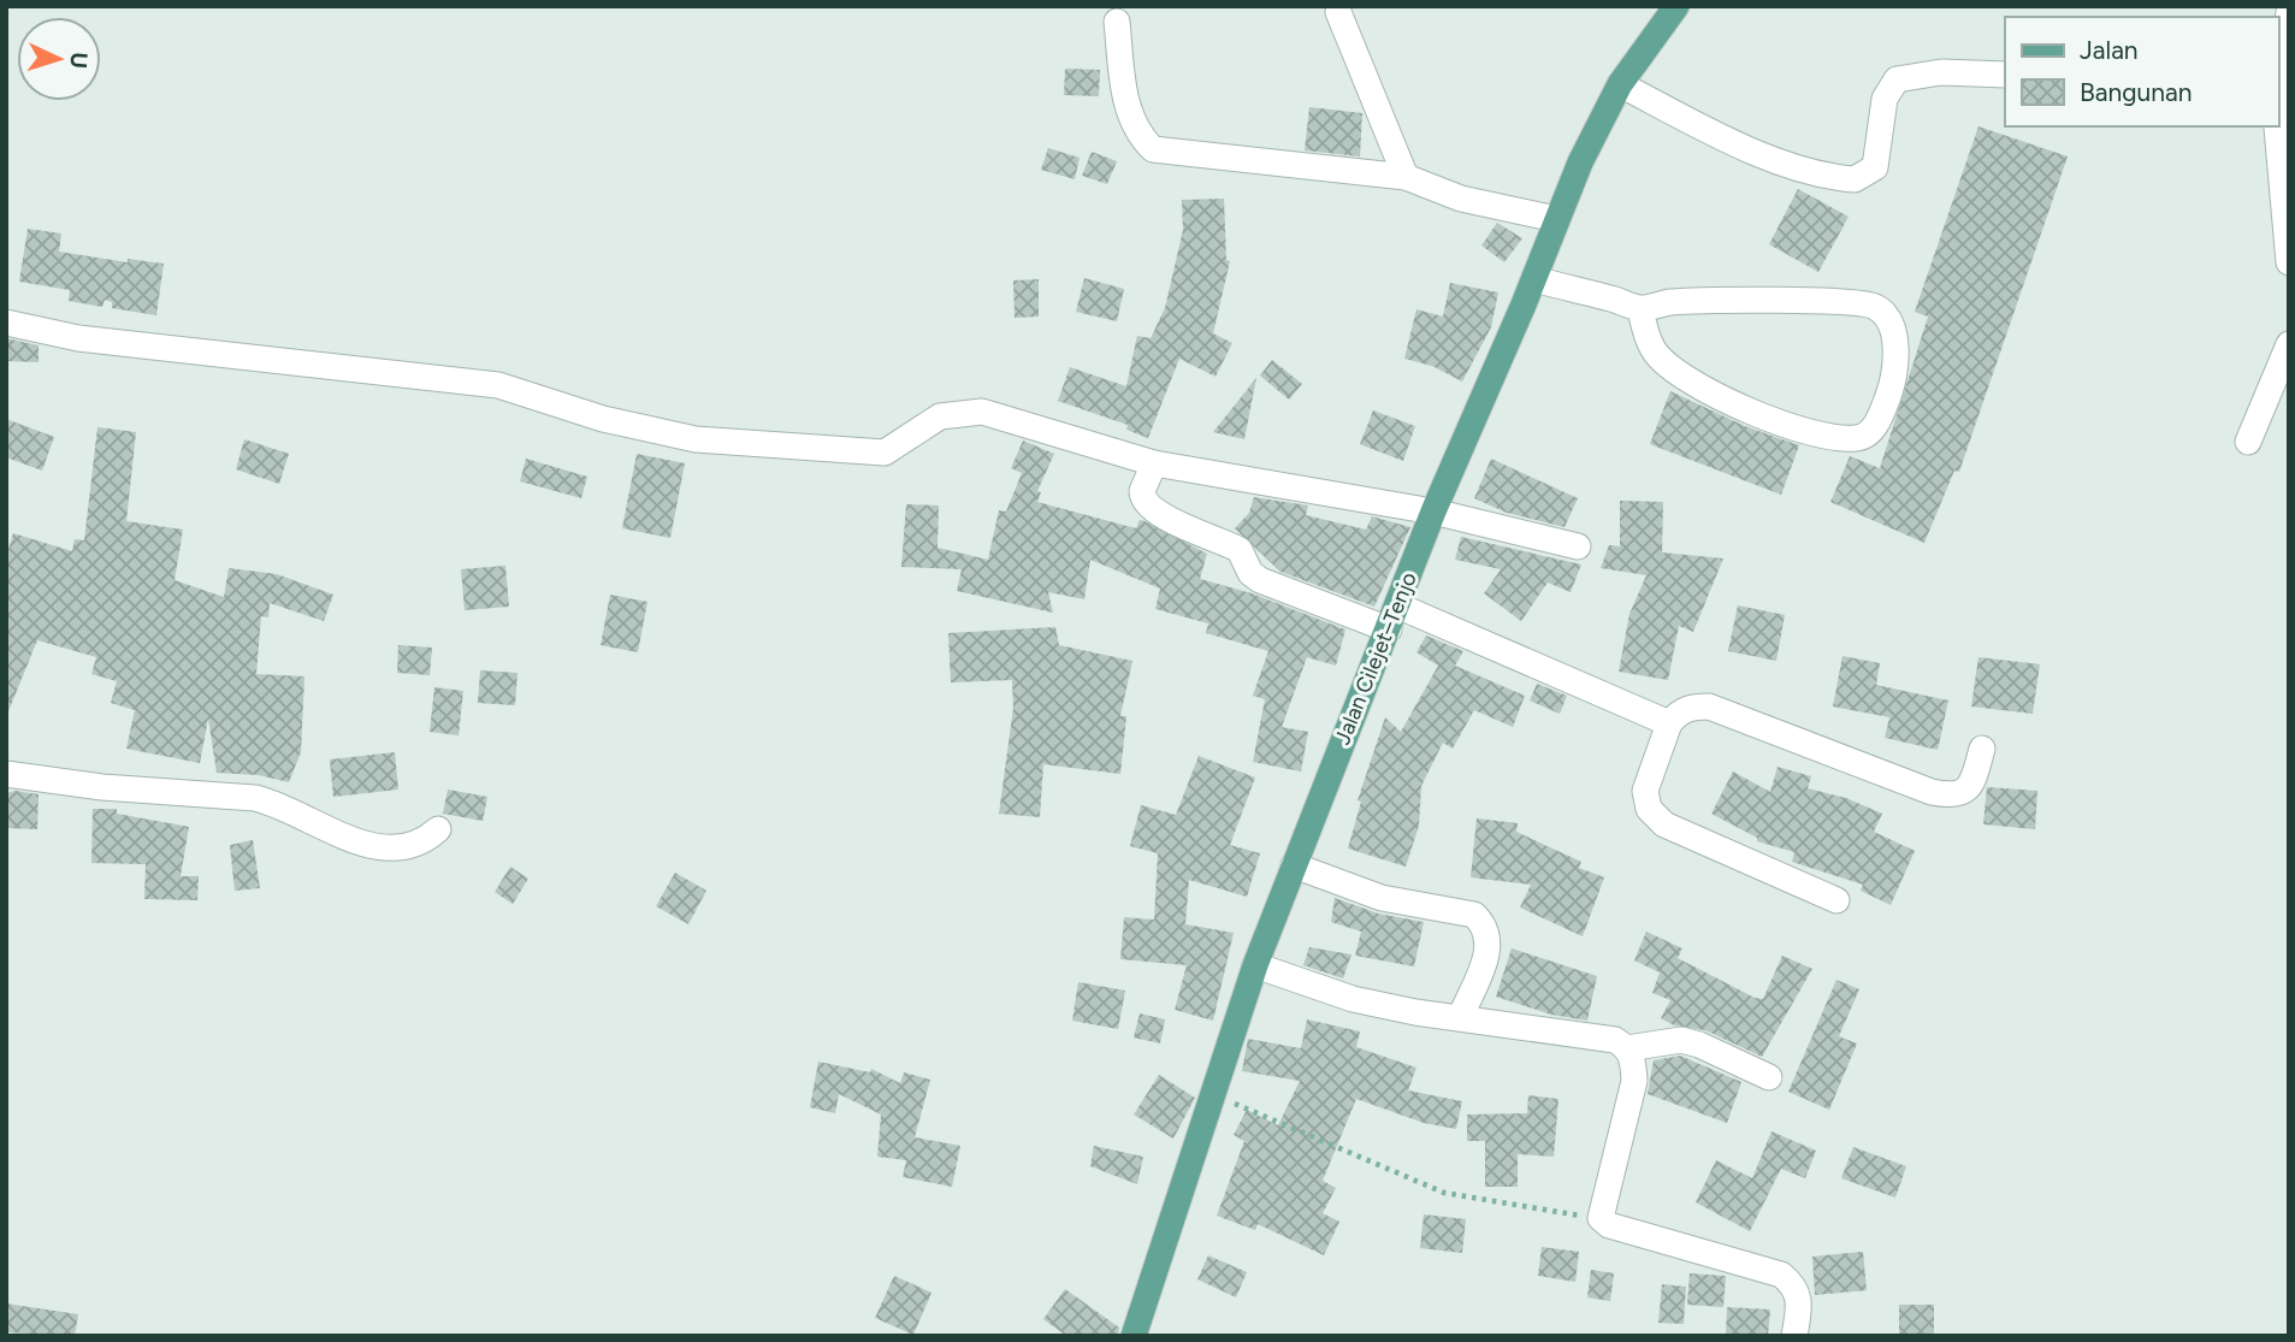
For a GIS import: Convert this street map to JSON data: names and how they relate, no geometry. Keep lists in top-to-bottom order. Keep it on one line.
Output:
{"streets":{"main road":["Jalan Cilejet–Tenjo"]},"legend":["Jalan","Bangunan"],"north":"right"}
